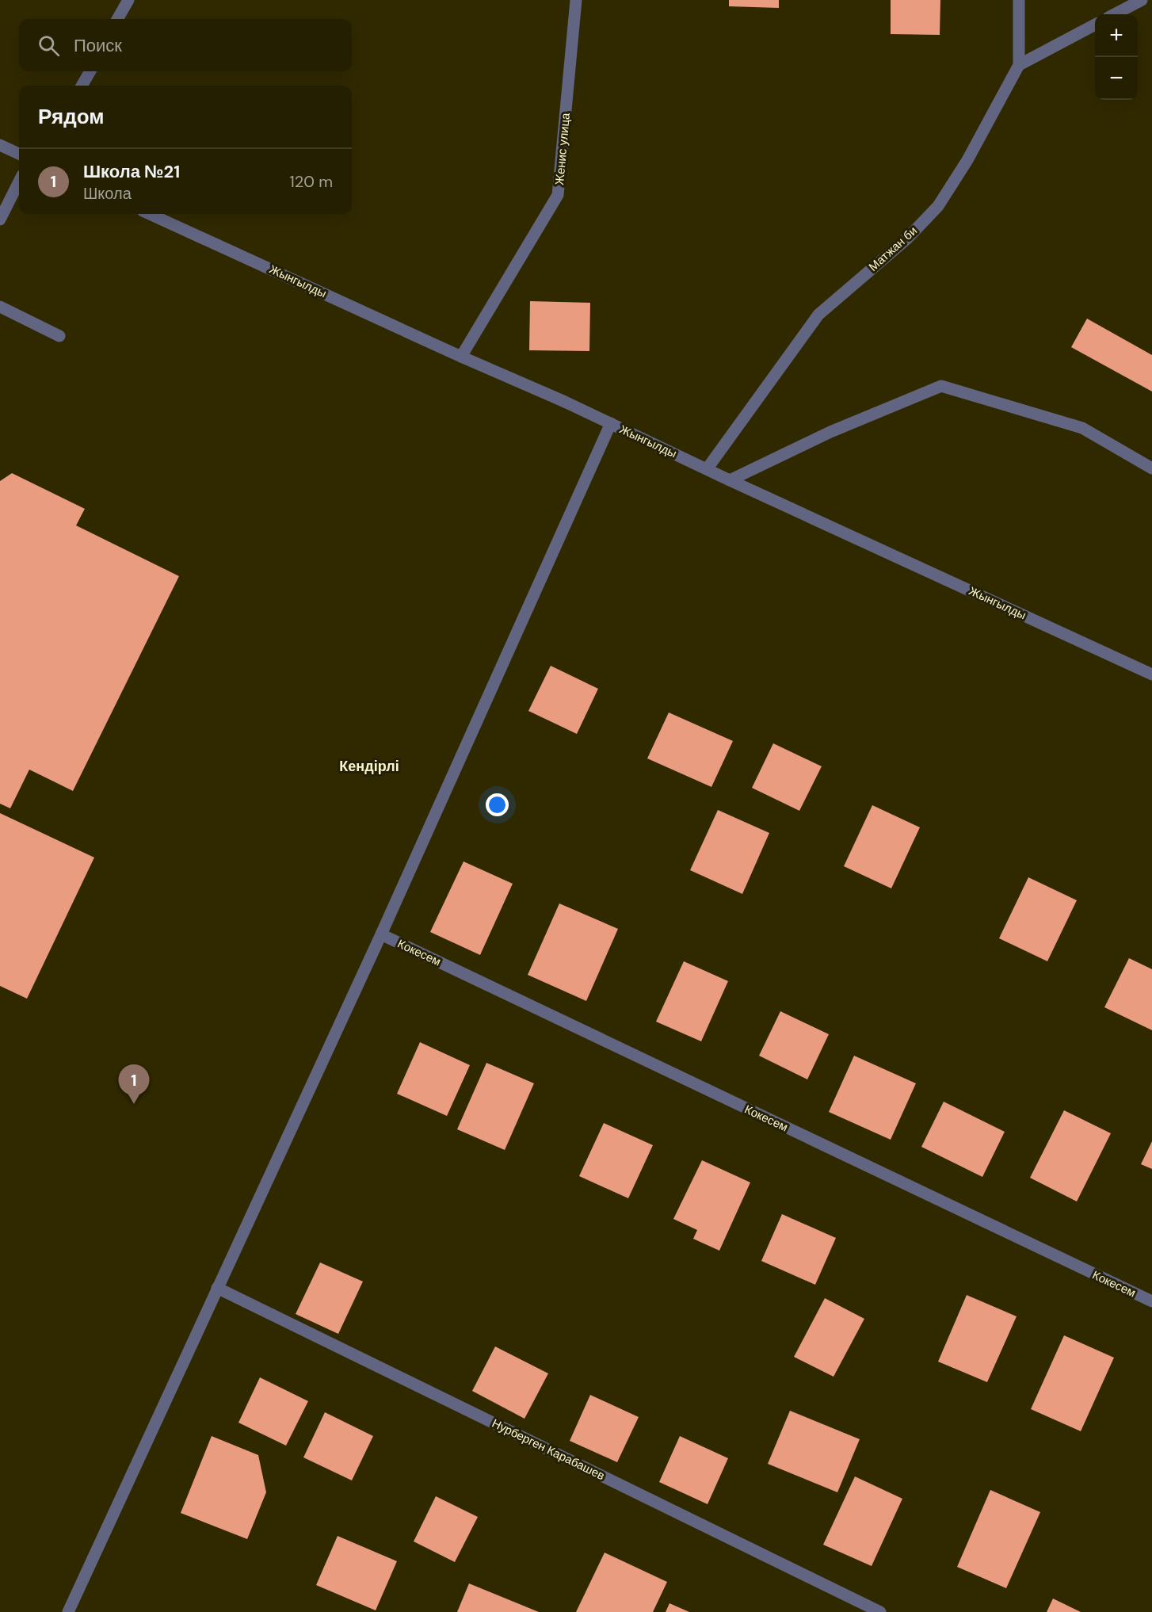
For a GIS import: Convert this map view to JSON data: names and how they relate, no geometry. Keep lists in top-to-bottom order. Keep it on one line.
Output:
{"streets":{"street":["Женис улица","Матжан би","Жынгылды","Кокесем","Нурберген Карабашев"]},"crossings":[["Женис улица","Жынгылды"],["Матжан би","Жынгылды"]],"districts":["Кендірлі"],"page":{"map_buttons":["+","−"],"search":"Поиск","heading":"Рядом","list":[{"mark":"1","name":"Школа №21","note":"Школа","value":"120 m"}],"pins":"1"}}
